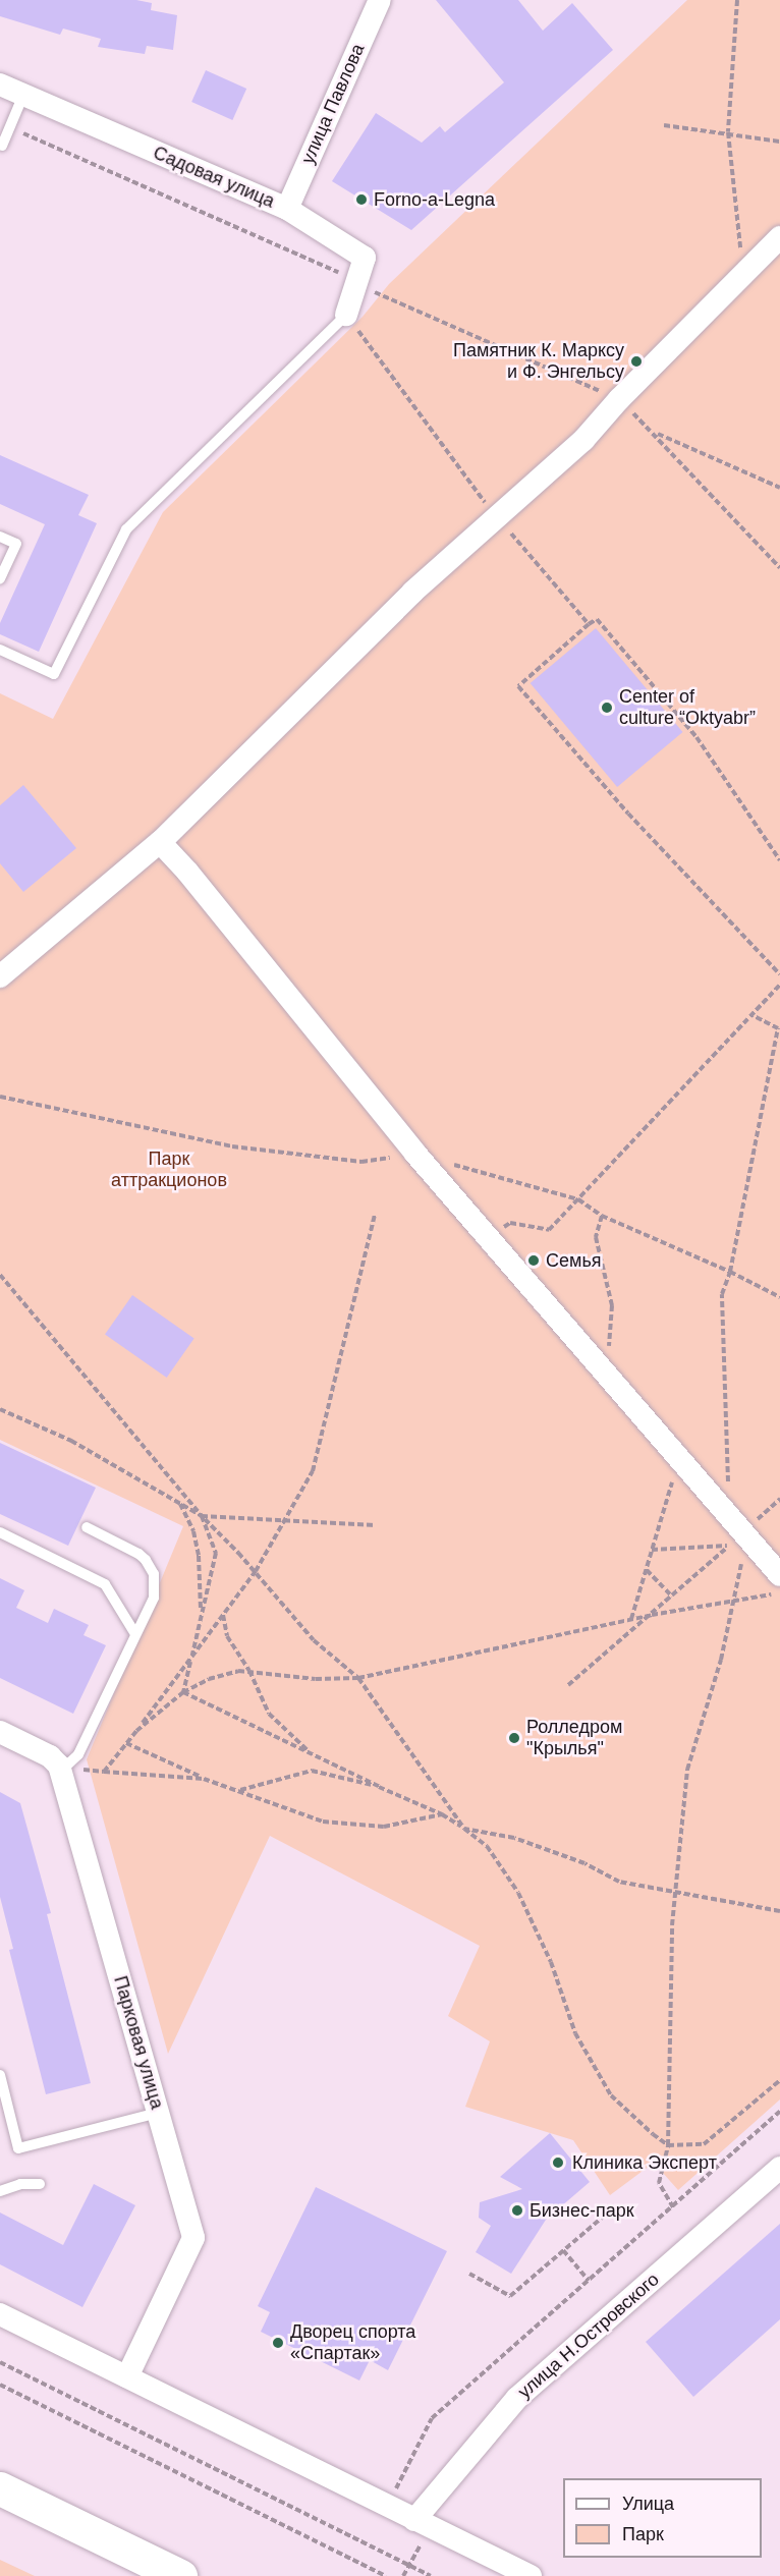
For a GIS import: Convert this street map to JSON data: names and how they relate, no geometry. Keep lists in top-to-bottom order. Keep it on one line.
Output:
{"streets":{"street":["улица Павлова","Садовая улица","Парковая улица","улица Н.Островского"]},"crossings":[["улица Павлова","Садовая улица"]],"parks":["Парк аттракционов"],"places":["Forno-a-Legna","Памятник К. Марксу и Ф. Энгельсу","Center of culture “Oktyabr”","Семья","Ролледром \"Крылья\"","Клиника Эксперт","Бизнес-парк","Дворец спорта «Спартак»"],"legend":["Улица","Парк"]}
